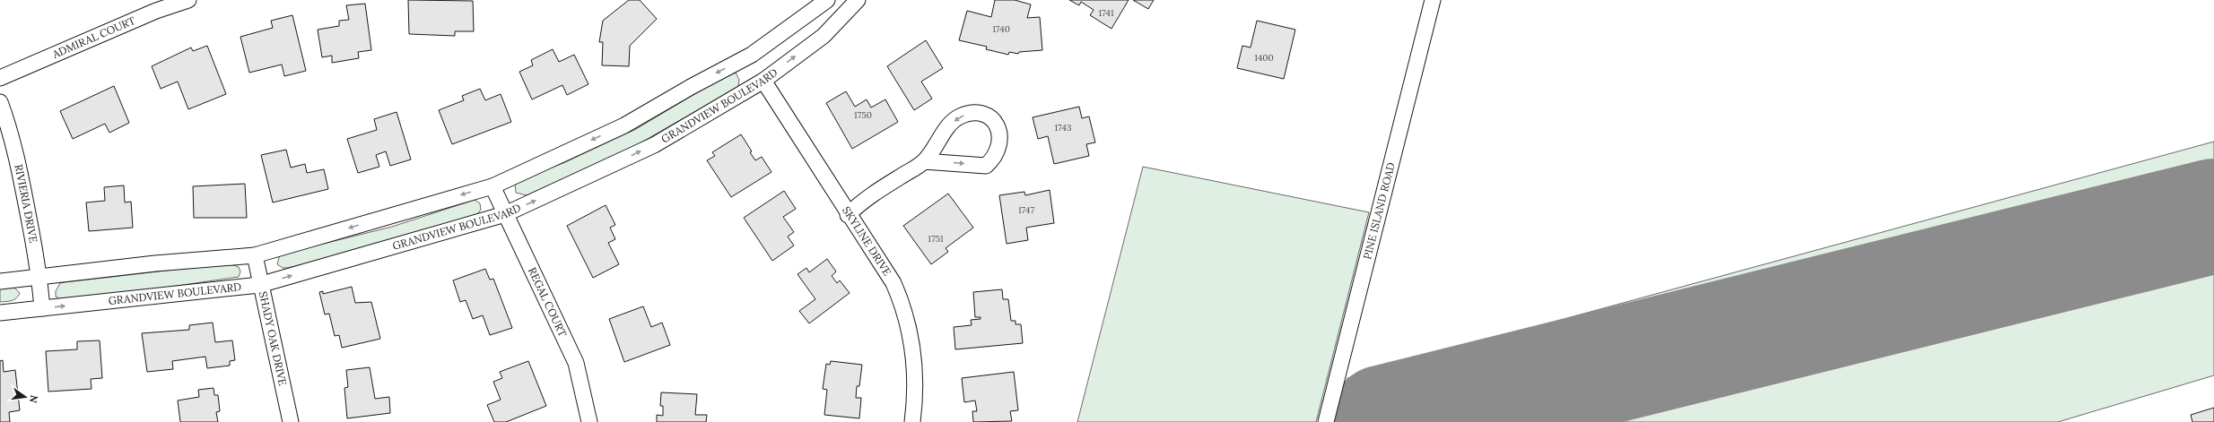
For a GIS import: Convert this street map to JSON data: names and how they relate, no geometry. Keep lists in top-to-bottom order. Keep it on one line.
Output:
{"streets":{"street":["ADMIRAL COURT","GRANDVIEW BOULEVARD","RIVIERIA DRIVE","PINE ISLAND ROAD","SKYLINE DRIVE","REGAL COURT","SHADY OAK DRIVE"]},"crossings":[["GRANDVIEW BOULEVARD","RIVIERIA DRIVE"],["GRANDVIEW BOULEVARD","SKYLINE DRIVE"],["GRANDVIEW BOULEVARD","REGAL COURT"],["GRANDVIEW BOULEVARD","SHADY OAK DRIVE"]],"house_numbers":["1741","1740","1400","1750","1743","1747","1751"],"north":"right"}
